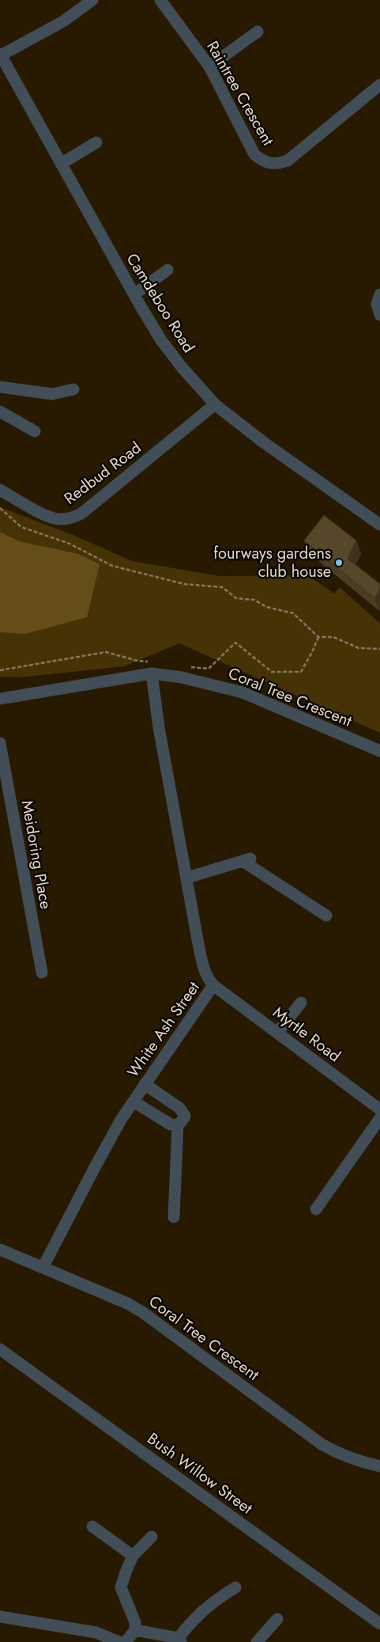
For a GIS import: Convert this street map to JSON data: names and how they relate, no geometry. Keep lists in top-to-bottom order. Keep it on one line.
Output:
{"streets":{"street":["Raintree Crescent","Camdeboo Road","Redbud Road","Coral Tree Crescent","Meidoring Place","White Ash Street","Myrtle Road","Bush Willow Street"]},"crossings":[["Camdeboo Road","Redbud Road"],["Coral Tree Crescent","White Ash Street"],["White Ash Street","Myrtle Road"]],"places":["fourways gardens club house"]}
